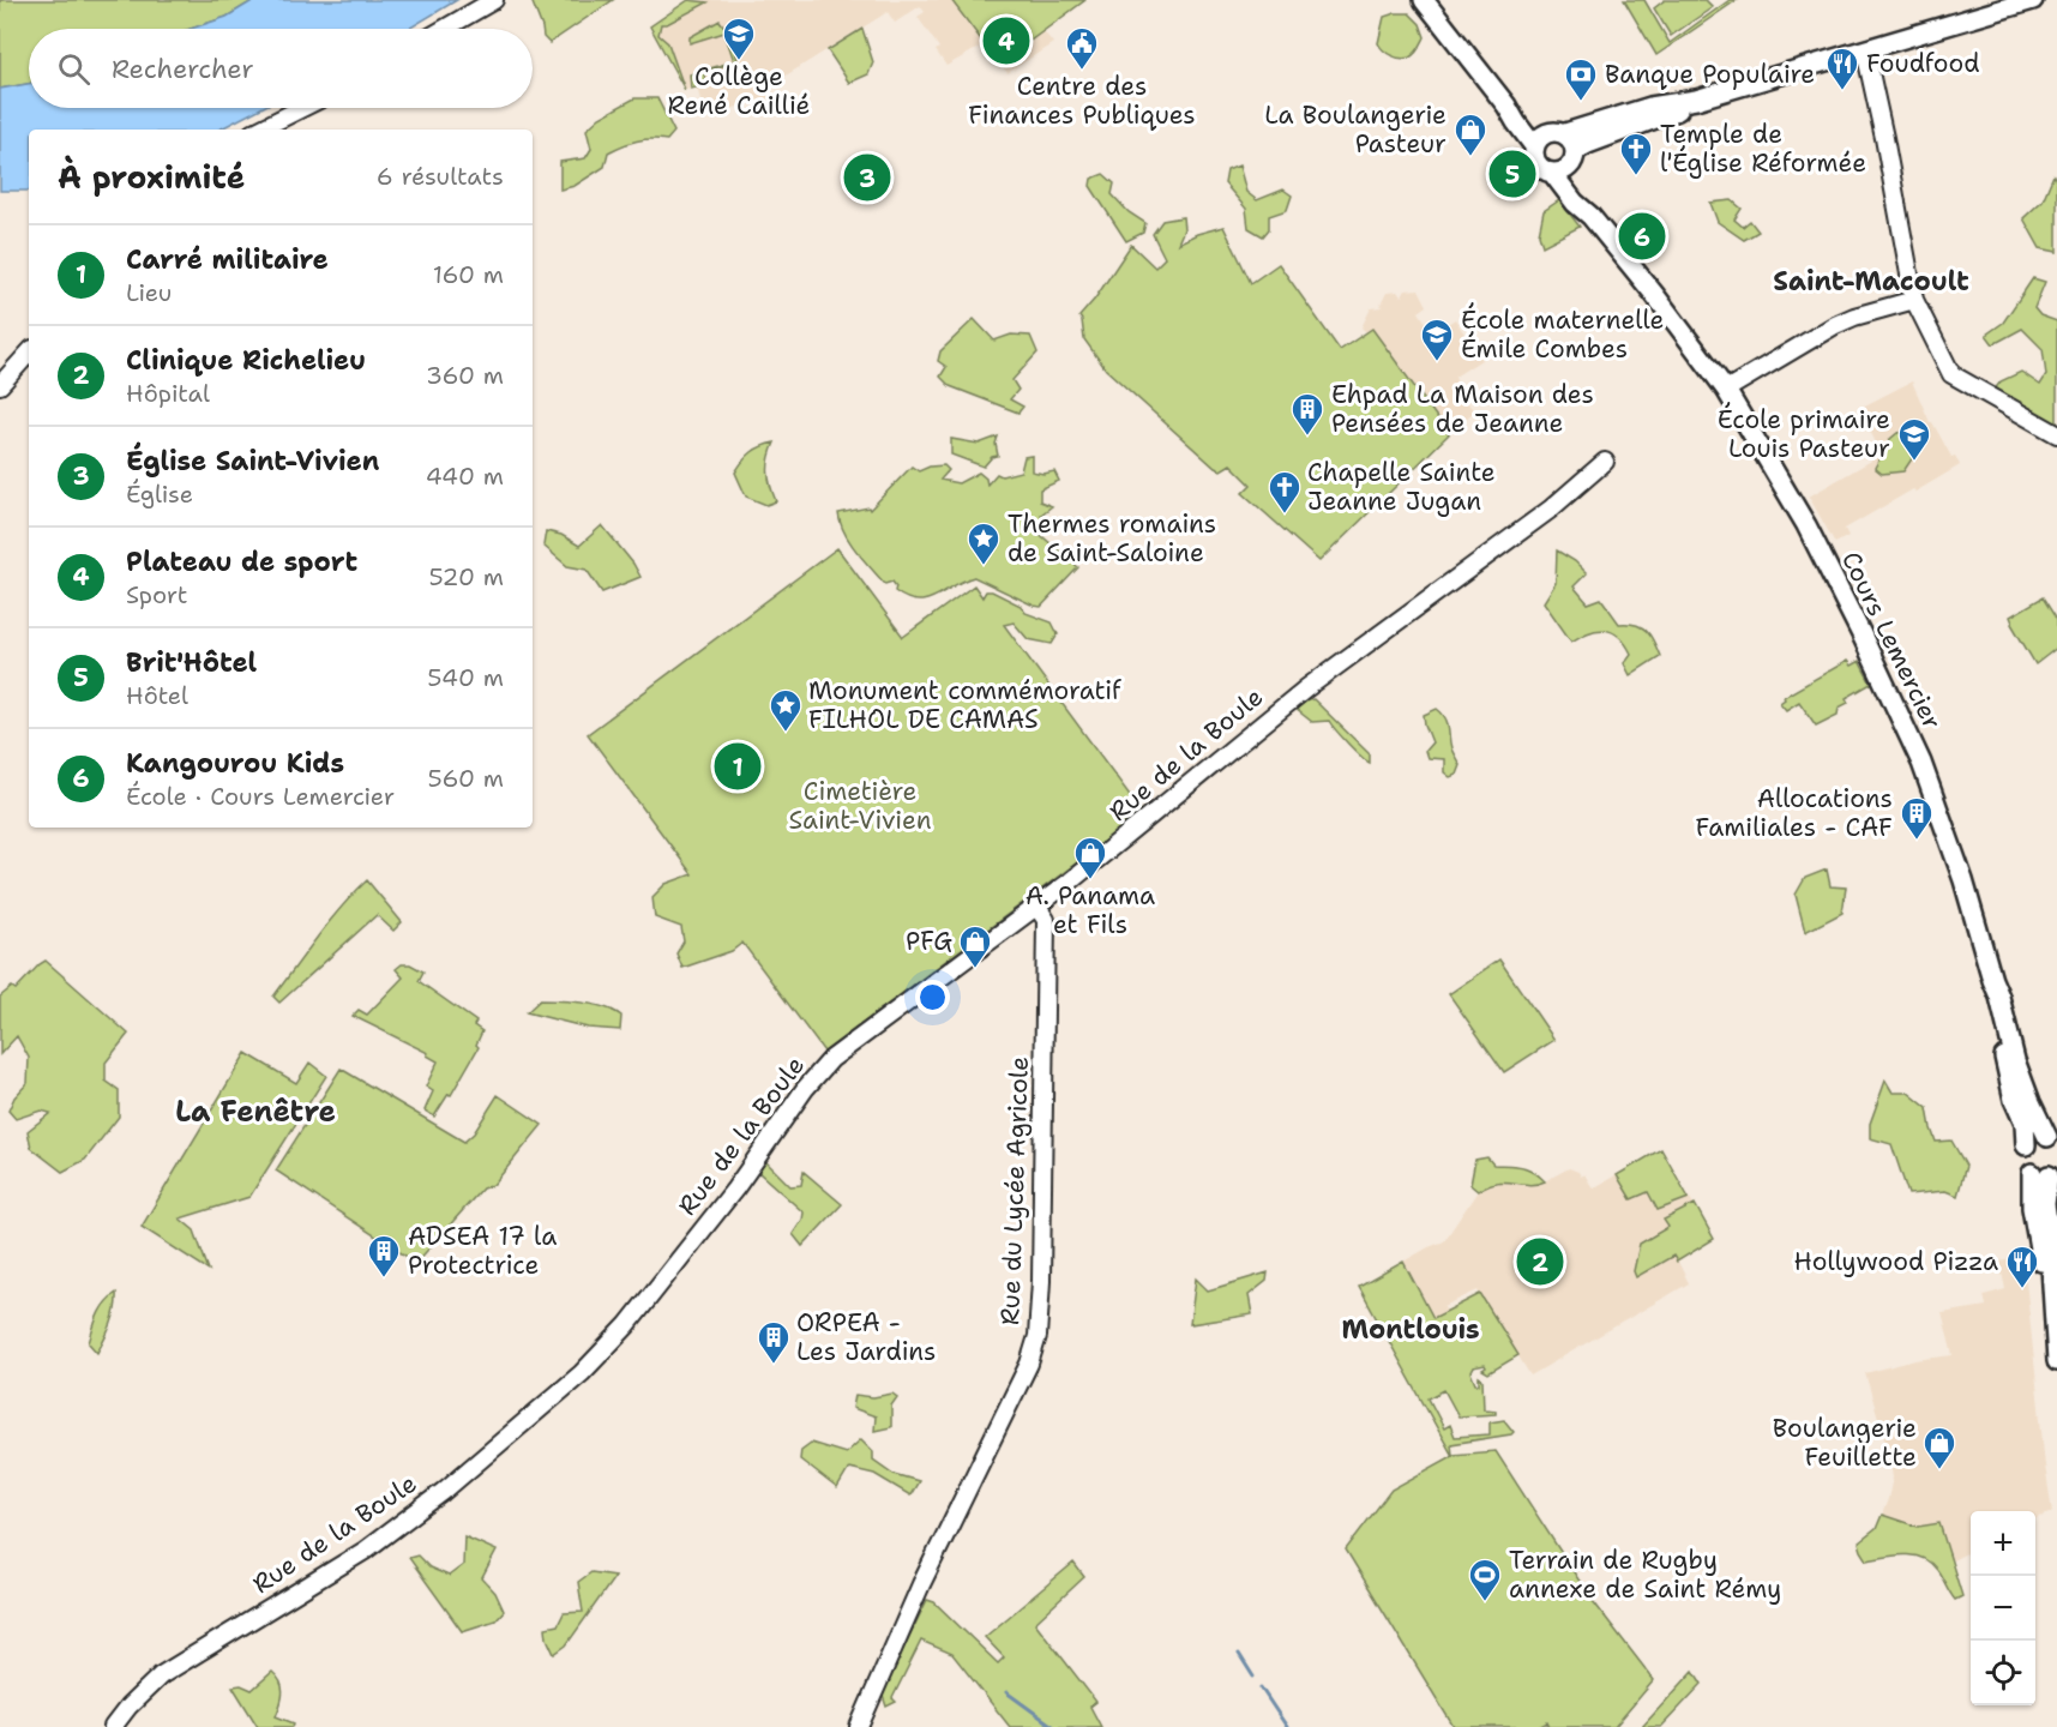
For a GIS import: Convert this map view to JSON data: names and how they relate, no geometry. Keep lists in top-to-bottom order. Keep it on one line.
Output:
{"streets":{"main road":["Cours Lemercier"],"street":["Rue de la Boule","Rue du Lycée Agricole"]},"crossings":[["Rue de la Boule","Rue du Lycée Agricole"]],"districts":["Saint-Macoult","La Fenêtre","Montlouis"],"parks":["Cimetière Saint-Vivien"],"places":{"school or university":["Collège René Caillié","École maternelle Émile Combes","École primaire Louis Pasteur"],"public building":["Centre des Finances Publiques"],"restaurant":["Foudfood","Hollywood Pizza"],"bank":["Banque Populaire"],"shop":["La Boulangerie Pasteur","A. Panama et Fils","PFG","Boulangerie Feuillette"],"church":["Temple de l'Église Réformée","Chapelle Sainte Jeanne Jugan"],"building":["Ehpad La Maison des Pensées de Jeanne","Allocations Familiales - CAF","ADSEA 17 la Protectrice","ORPEA - Les Jardins"],"place":["Thermes romains de Saint-Saloine","Monument commémoratif FILHOL DE CAMAS"],"sports":["Terrain de Rugby annexe de Saint Rémy"]},"page":{"pins":["4","5","3","6","1","2"],"search":"Rechercher","heading":["À proximité","6 résultats"],"list":[{"mark":"1","name":"Carré militaire","note":"Lieu","value":"160 m"},{"mark":"2","name":"Clinique Richelieu","note":"Hôpital","value":"360 m"},{"mark":"3","name":"Église Saint-Vivien","note":"Église","value":"440 m"},{"mark":"4","name":"Plateau de sport","note":"Sport","value":"520 m"},{"mark":"5","name":"Brit'Hôtel","note":"Hôtel","value":"540 m"},{"mark":"6","name":"Kangourou Kids","note":"École · Cours Lemercier","value":"560 m"}],"map_buttons":["+","−"]}}
